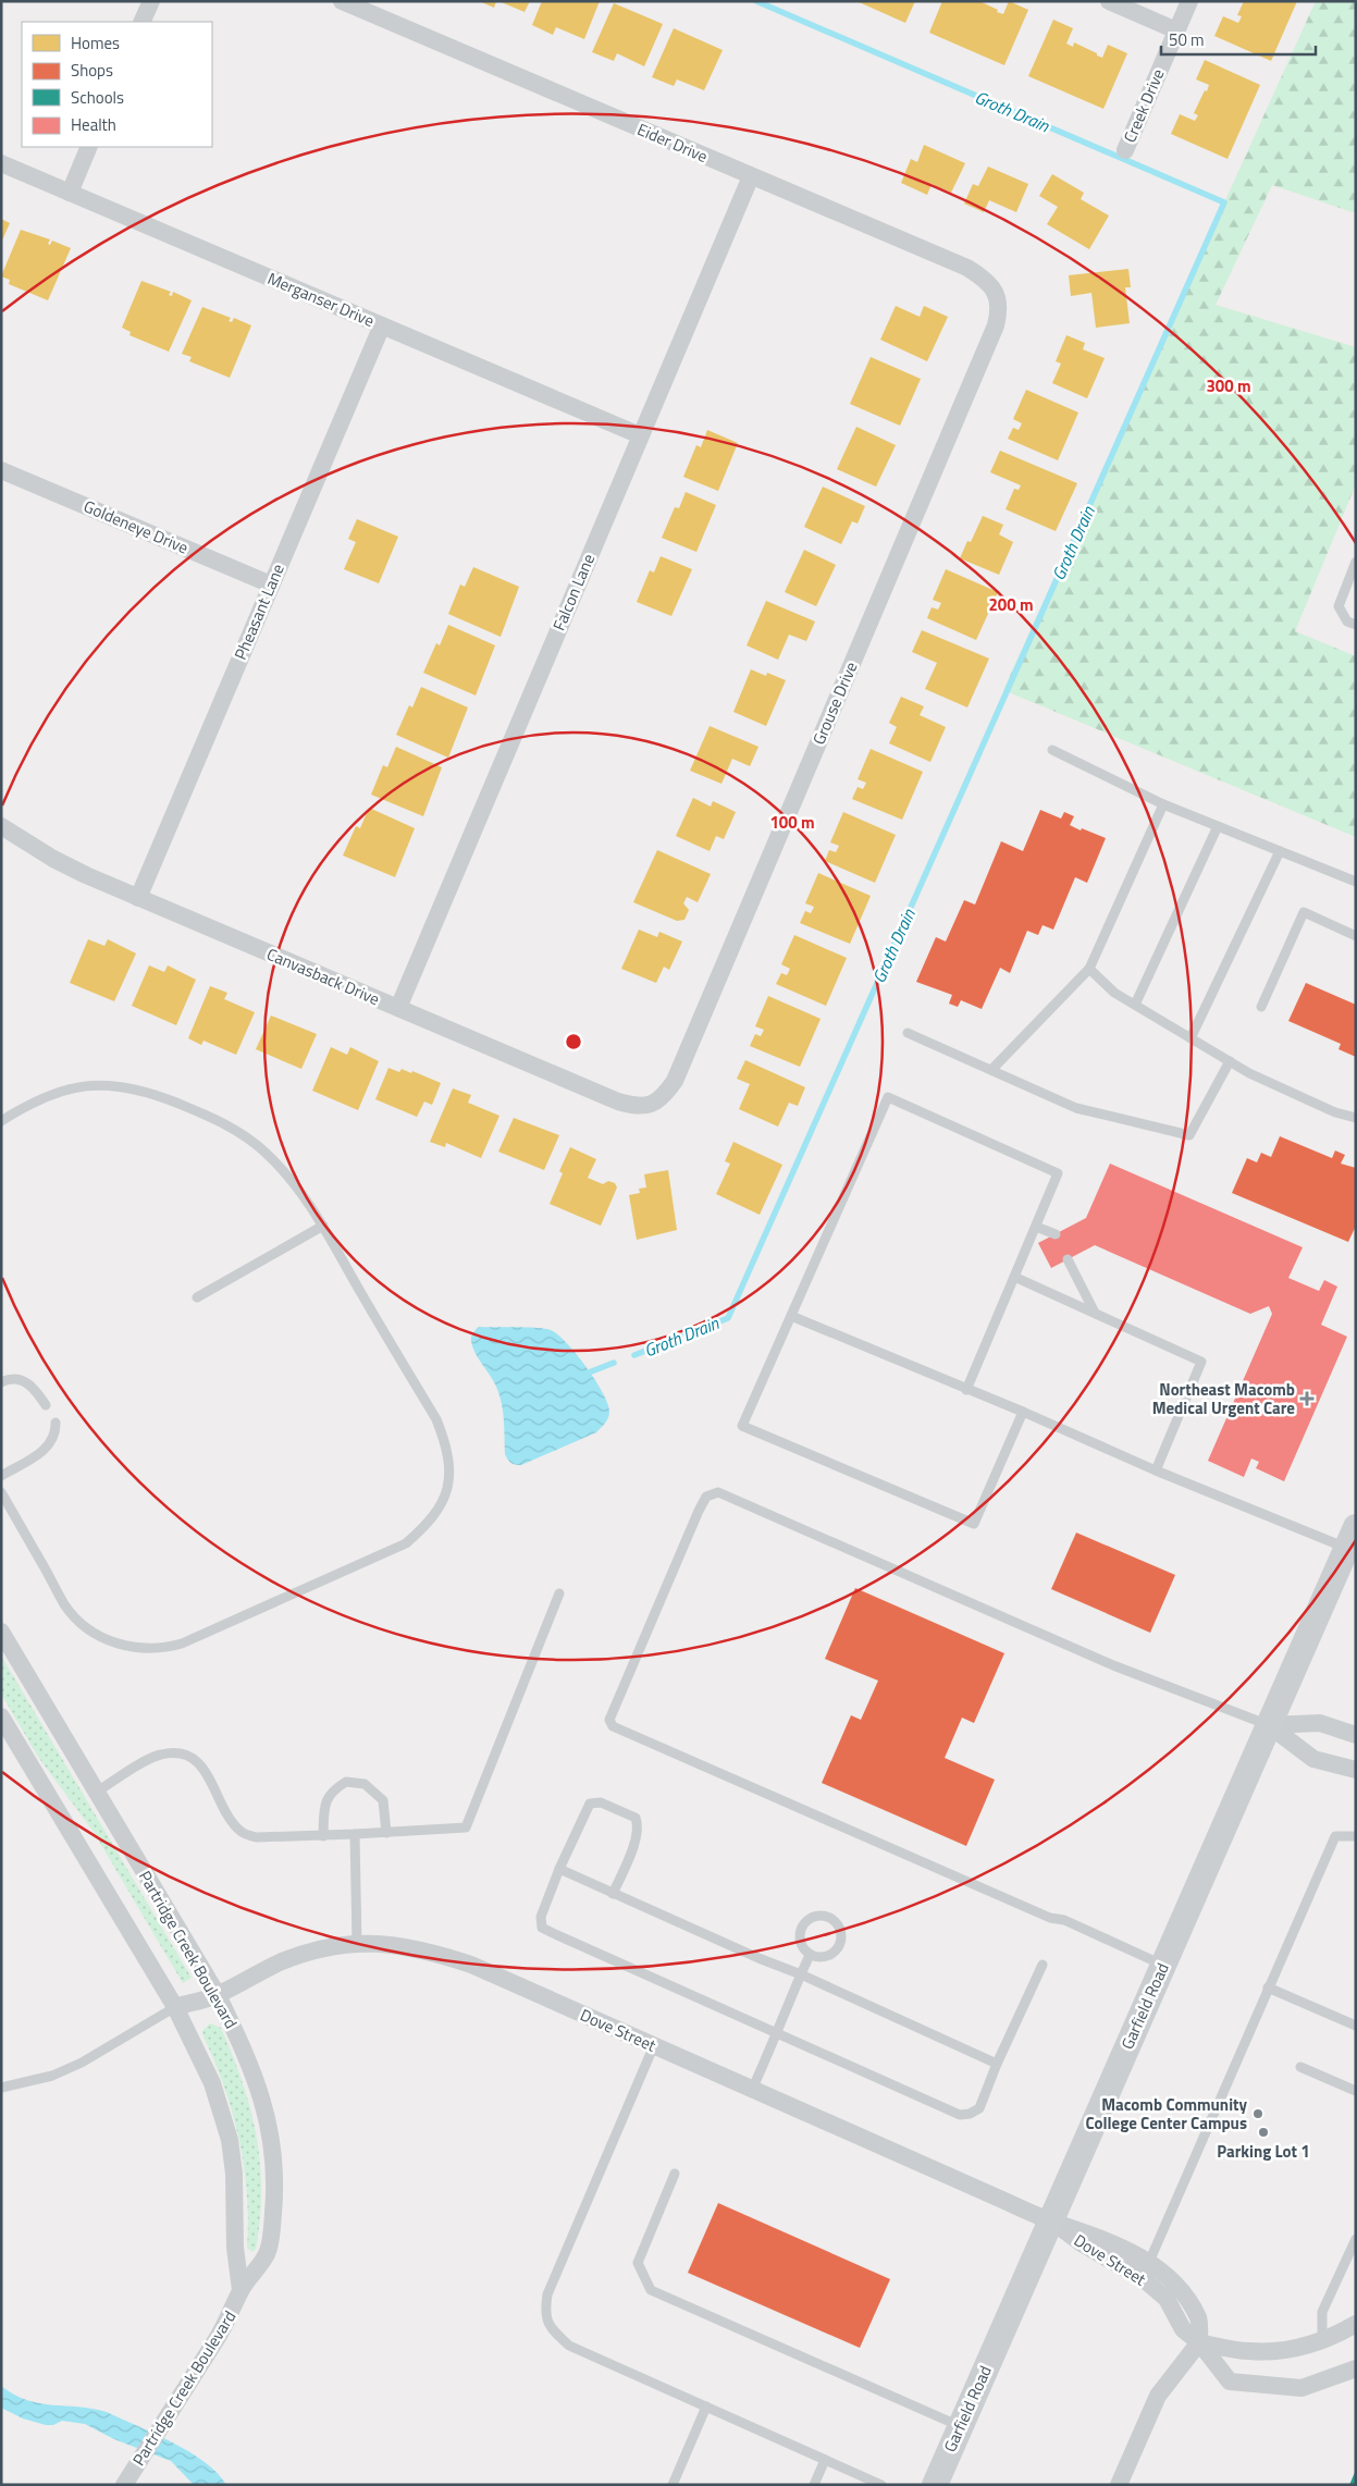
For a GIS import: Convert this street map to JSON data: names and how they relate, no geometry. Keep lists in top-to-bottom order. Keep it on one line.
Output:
{"streets":{"main road":["Garfield Road"],"street":["Creek Drive","Eider Drive","Merganser Drive","Goldeneye Drive","Falcon Lane","Pheasant Lane","Grouse Drive","Canvasback Drive","Partridge Creek Boulevard","Dove Street"]},"crossings":[["Eider Drive","Falcon Lane"],["Eider Drive","Grouse Drive"],["Merganser Drive","Falcon Lane"],["Merganser Drive","Pheasant Lane"],["Goldeneye Drive","Pheasant Lane"],["Falcon Lane","Canvasback Drive"],["Pheasant Lane","Canvasback Drive"],["Grouse Drive","Canvasback Drive"],["Partridge Creek Boulevard","Dove Street"],["Garfield Road","Dove Street"]],"water":["Groth Drain"],"places":{"health":["Northeast Macomb Medical Urgent Care"],"other":["Macomb Community College Center Campus","Parking Lot 1"]},"legend":["Homes","Shops","Schools","Health"],"scale_bar":"50 m","rings":["300 m","200 m","100 m"]}
